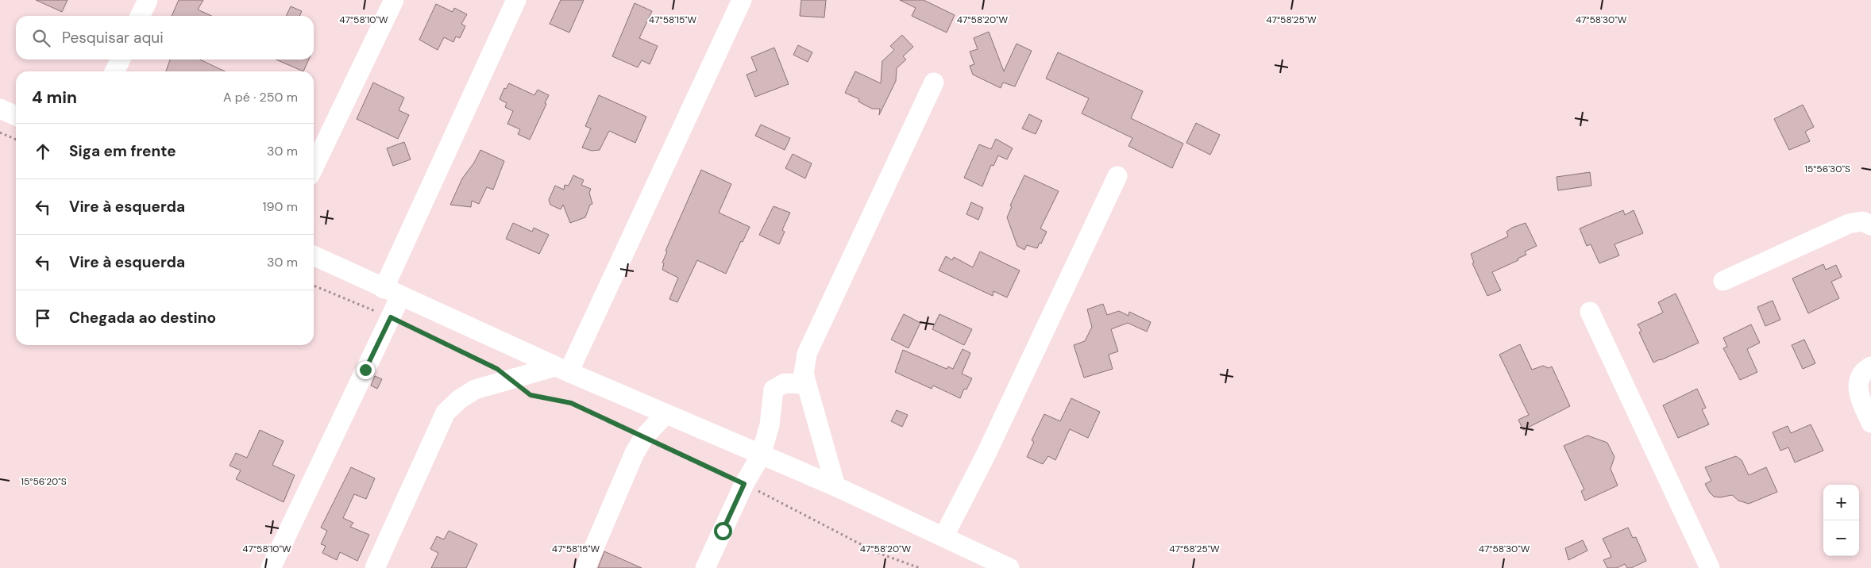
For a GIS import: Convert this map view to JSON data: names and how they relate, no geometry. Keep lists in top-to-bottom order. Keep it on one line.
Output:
{"page":{"search":"Pesquisar aqui","heading":["4 min","A pé · 250 m"],"list":[["Siga em frente","30 m"],["Vire à esquerda","190 m"],["Vire à esquerda","30 m"],"Chegada ao destino"],"map_buttons":["+","−"]},"coordinates":["47°58'10\"W","47°58'15\"W","47°58'20\"W","47°58'25\"W","47°58'30\"W","15°56'30\"S","15°56'20\"S"]}
